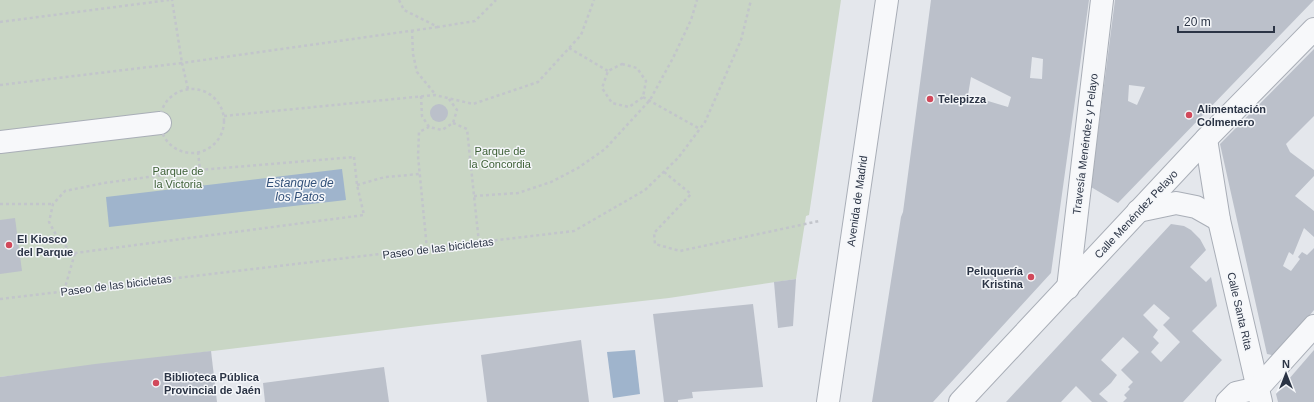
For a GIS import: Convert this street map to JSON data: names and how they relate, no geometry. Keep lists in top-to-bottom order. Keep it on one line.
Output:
{"streets":{"street":["Travesía Menéndez y Pelayo","Avenida de Madrid","Calle Menéndez Pelayo","Calle Santa Rita"],"path":["Paseo de las bicicletas"]},"crossings":[["Travesía Menéndez y Pelayo","Calle Menéndez Pelayo"],["Calle Menéndez Pelayo","Calle Santa Rita"]],"water":["Estanque de los Patos"],"parks":["Parque de la Concordia","Parque de la Victoria"],"places":["Telepizza","Alimentación Colmenero","El Kiosco del Parque","Peluquería Kristina","Biblioteca Pública Provincial de Jaén"],"scale_bar":"20 m","north":"top"}
